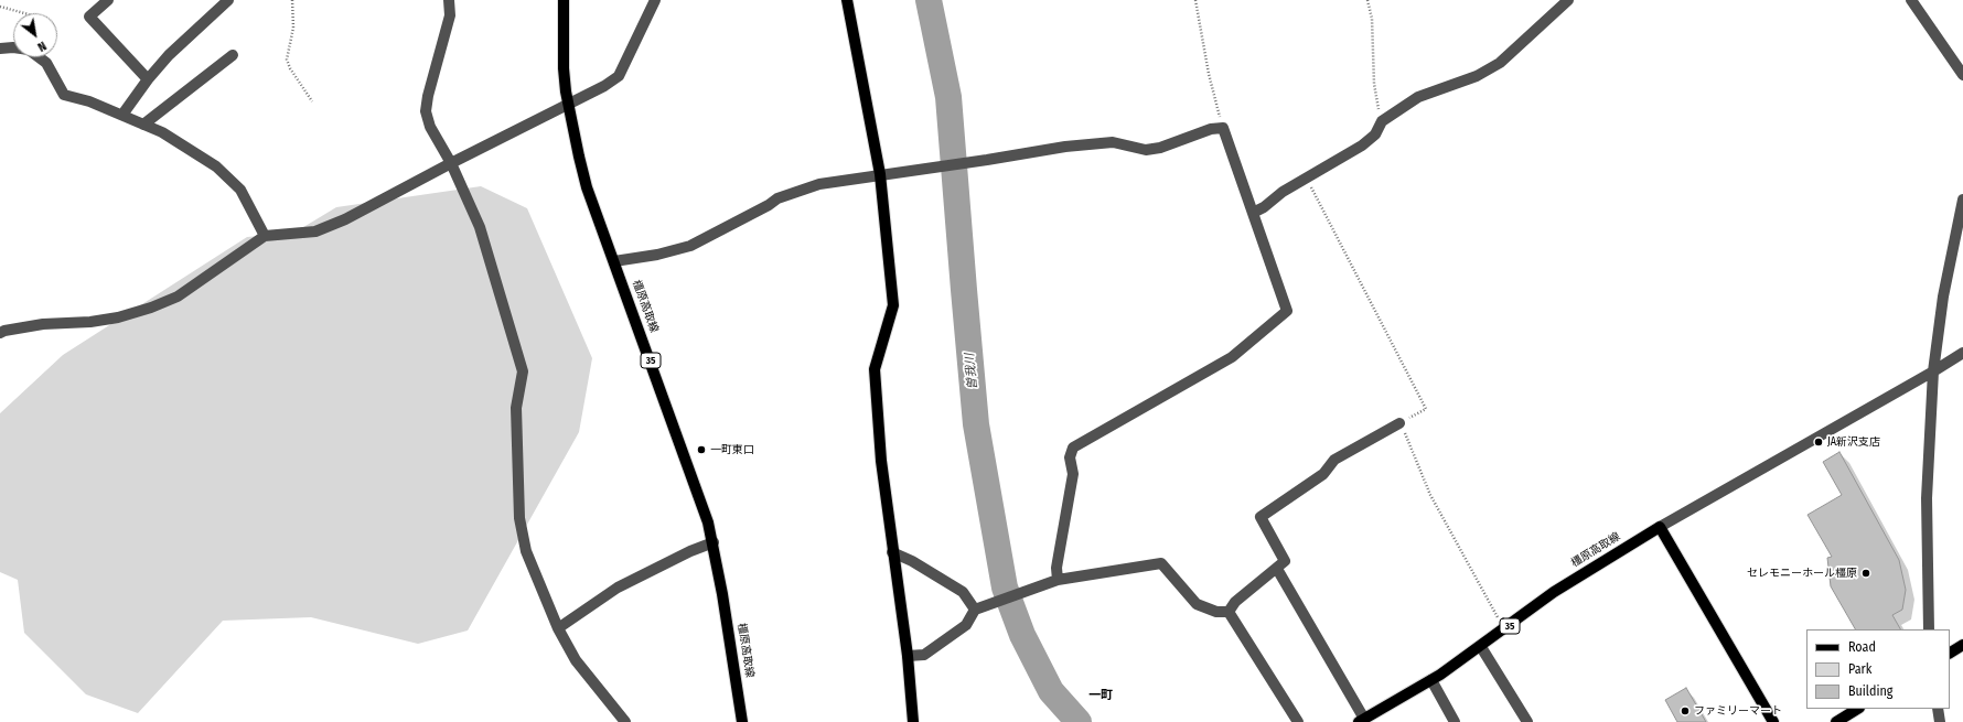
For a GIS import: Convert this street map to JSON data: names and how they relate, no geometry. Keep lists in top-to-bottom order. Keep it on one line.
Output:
{"streets":{"main road":["橿原高取線","35"]},"districts":["一町"],"water":["曽我川"],"places":["JA新沢支店","一町東口","セレモニーホール橿原","ファミリーマート"],"legend":["Road","Park","Building"],"north":"bottom right"}
